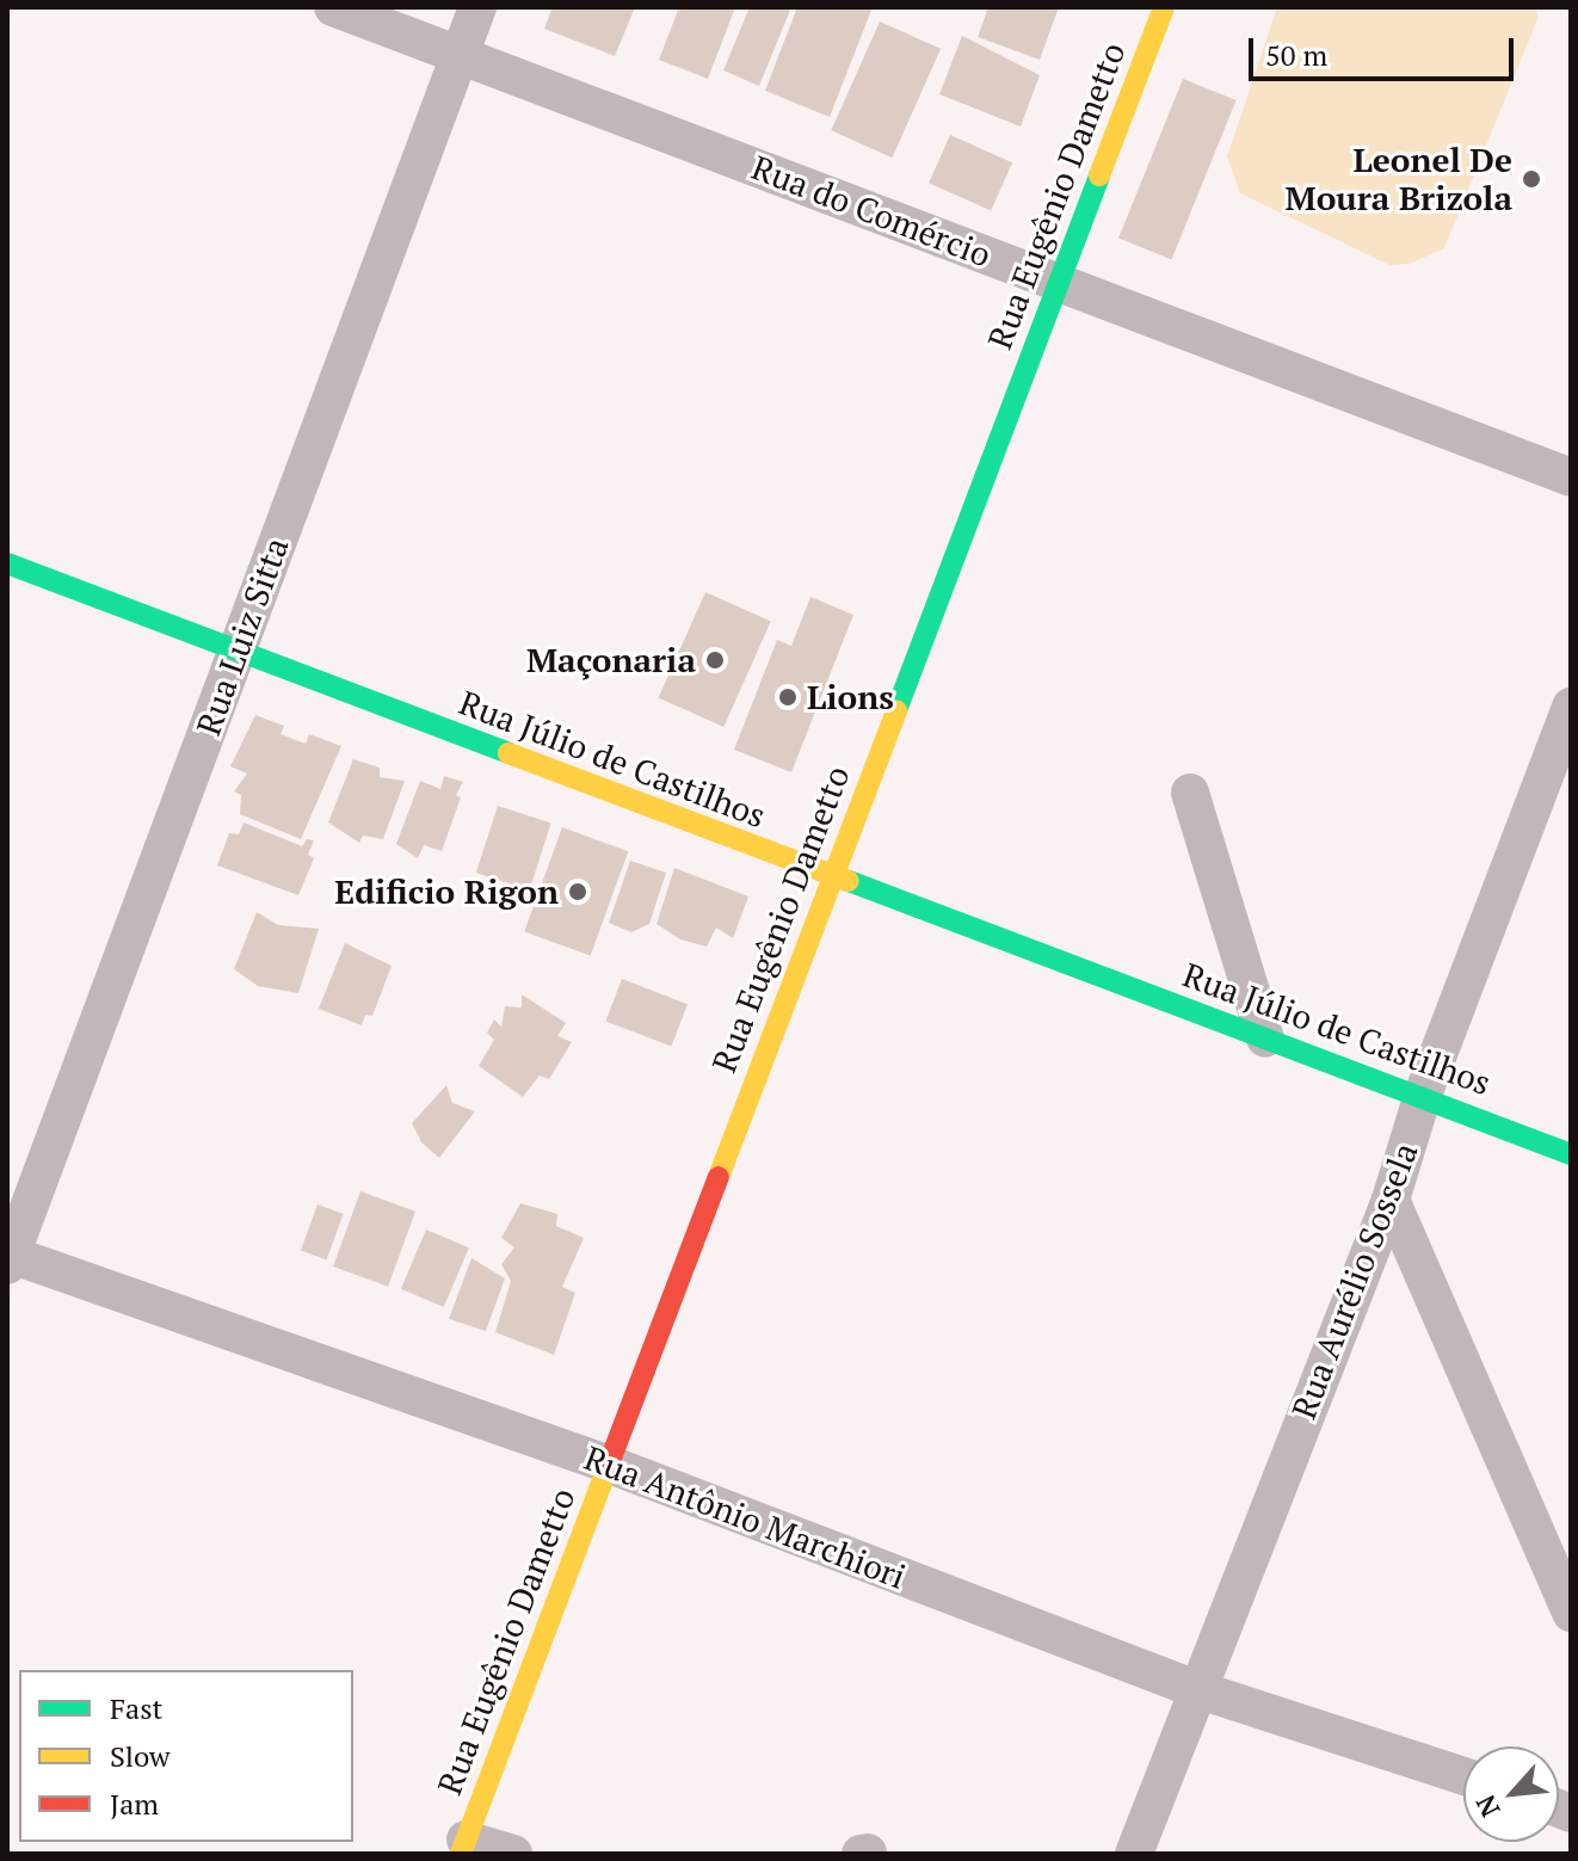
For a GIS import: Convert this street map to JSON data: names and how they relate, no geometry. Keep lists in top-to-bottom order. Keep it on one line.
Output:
{"streets":{"street":["Rua Eugênio Dametto","Rua do Comércio","Rua Luiz Sitta","Rua Júlio de Castilhos","Rua Aurélio Sossela","Rua Antônio Marchiori"]},"crossings":[["Rua Eugênio Dametto","Rua do Comércio"],["Rua Eugênio Dametto","Rua Júlio de Castilhos"],["Rua Eugênio Dametto","Rua Antônio Marchiori"],["Rua do Comércio","Rua Luiz Sitta"],["Rua Luiz Sitta","Rua Júlio de Castilhos"],["Rua Luiz Sitta","Rua Antônio Marchiori"],["Rua Júlio de Castilhos","Rua Aurélio Sossela"],["Rua Aurélio Sossela","Rua Antônio Marchiori"]],"places":["Leonel De Moura Brizola","Maçonaria","Lions","Edificio Rigon"],"legend":["Fast","Slow","Jam"],"scale_bar":"50 m","north":"bottom left"}
